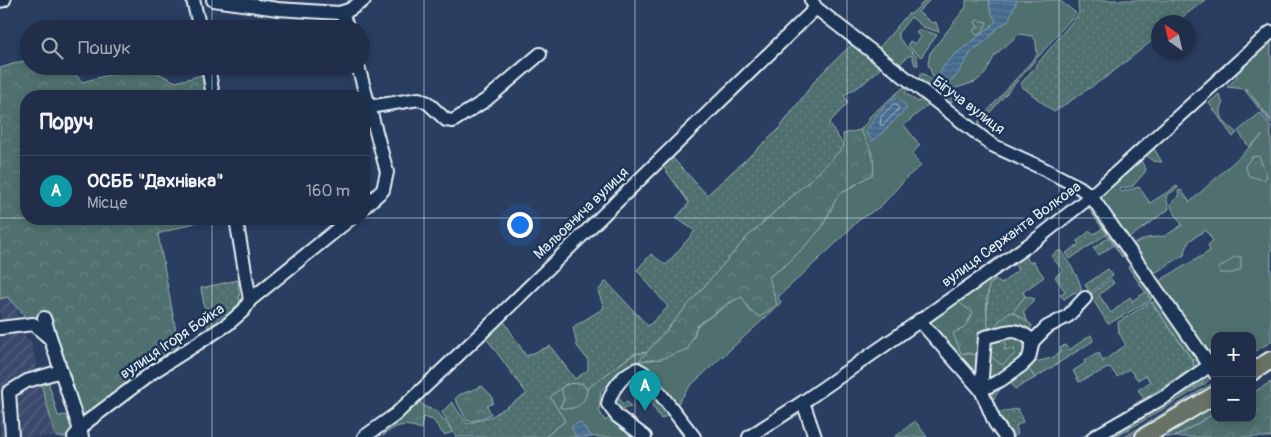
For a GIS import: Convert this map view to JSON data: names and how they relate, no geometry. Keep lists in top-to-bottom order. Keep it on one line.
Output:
{"streets":{"street":["Бігуча вулиця","Мальовнича вулиця","вулиця Сержанта Волкова","вулиця Ігоря Бойка"]},"crossings":[["Бігуча вулиця","Мальовнича вулиця"],["Бігуча вулиця","вулиця Сержанта Волкова"]],"north":"top left","page":{"search":"Пошук","heading":"Поруч","list":[{"mark":"A","name":"ОСББ \"Дахнівка\"","note":"Місце","value":"160 m"}],"map_buttons":["+","−"],"pins":"A"}}
